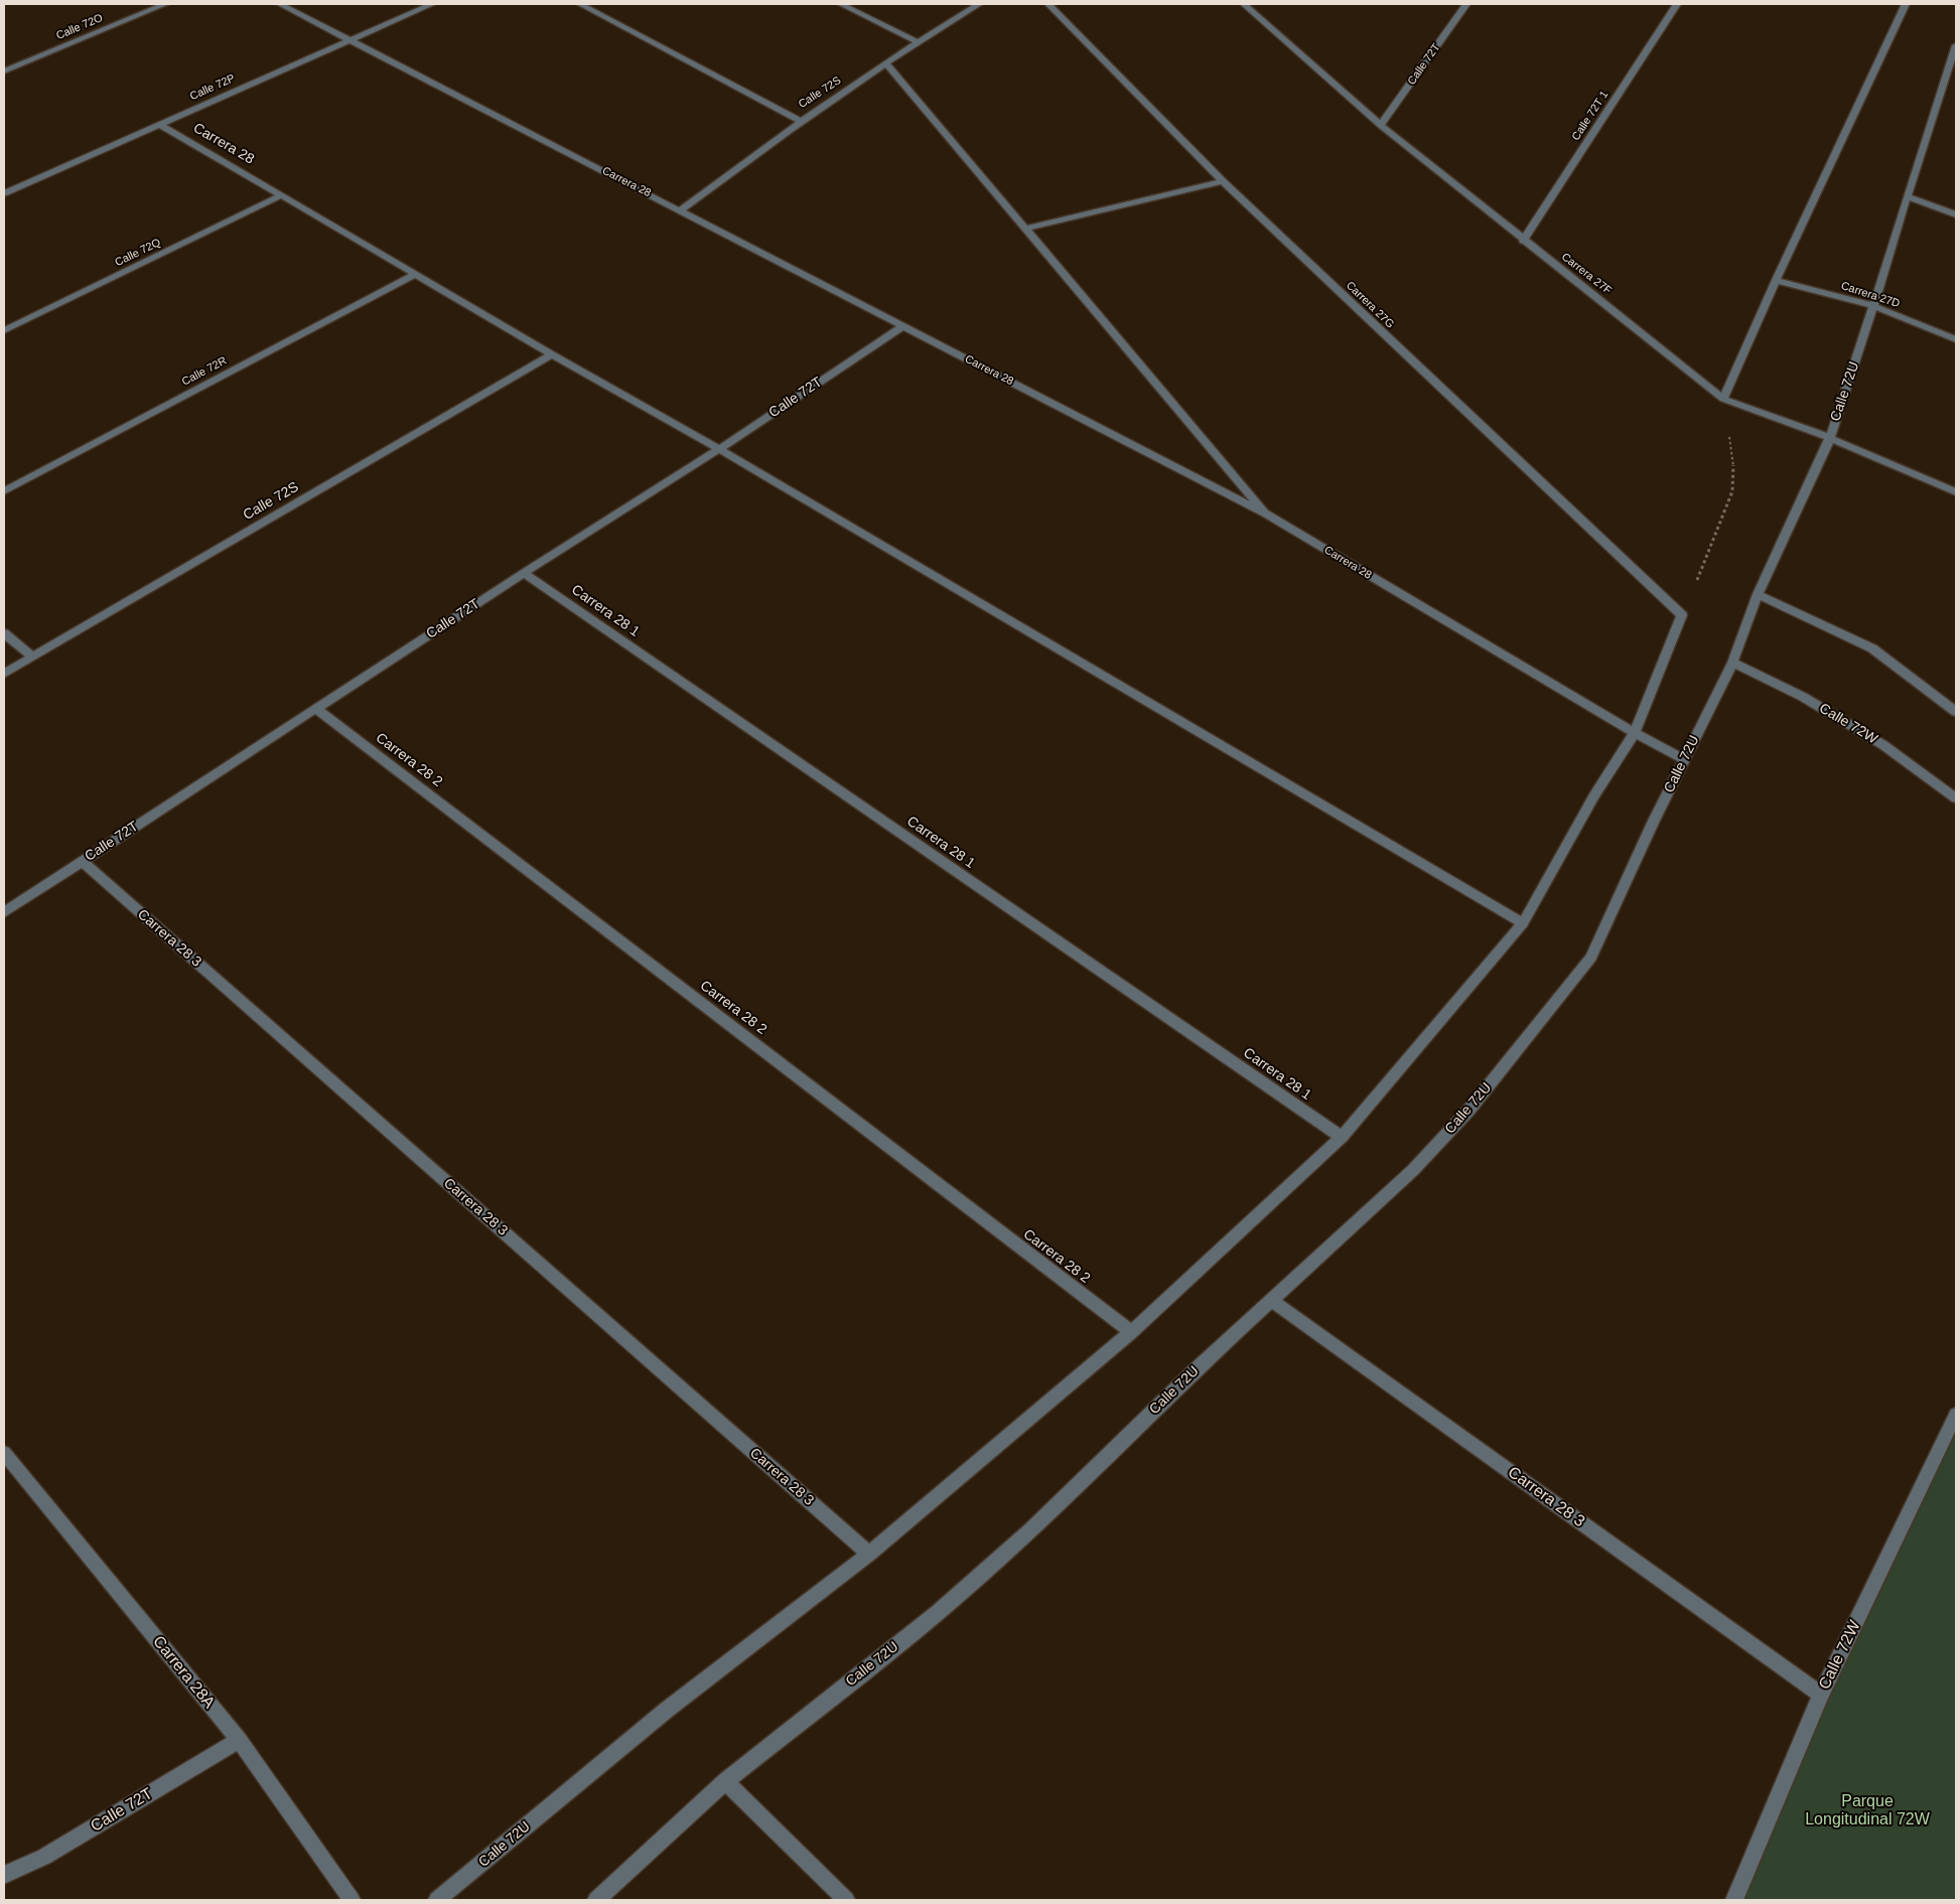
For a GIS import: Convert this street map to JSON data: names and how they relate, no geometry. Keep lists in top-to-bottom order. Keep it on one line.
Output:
{"streets":{"street":["Calle 72O","Calle 72T","Calle 72P","Calle 72S","Calle 72T 1","Carrera 28","Calle 72Q","Carrera 27F","Carrera 27D","Carrera 27G","Calle 72R","Calle 72U","Carrera 28 1","Calle 72W","Carrera 28 2","Carrera 28 3","Carrera 28A"]},"crossings":[["Calle 72T","Carrera 28"],["Calle 72T","Carrera 27F"],["Calle 72T","Carrera 28 1"],["Calle 72T","Carrera 28 2"],["Calle 72T","Carrera 28 3"],["Calle 72T","Carrera 28A"],["Calle 72P","Carrera 28"],["Calle 72S","Carrera 28"],["Calle 72T 1","Carrera 27F"],["Carrera 28","Calle 72Q"],["Carrera 28","Calle 72R"],["Carrera 28","Calle 72U"],["Carrera 27F","Calle 72U"],["Carrera 27D","Calle 72U"],["Carrera 27G","Calle 72U"],["Calle 72U","Carrera 28 1"],["Calle 72U","Calle 72W"],["Calle 72U","Carrera 28 2"],["Calle 72U","Carrera 28 3"],["Calle 72W","Carrera 28 3"]],"parks":["Parque Longitudinal 72W"]}
